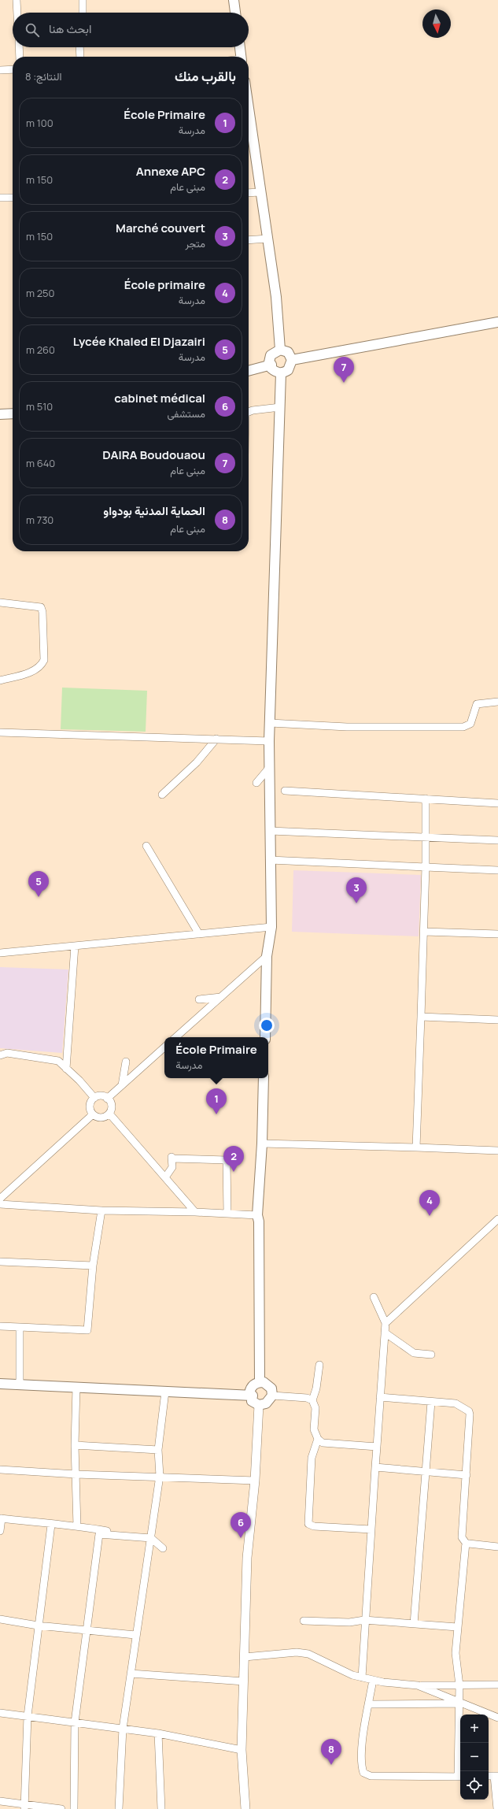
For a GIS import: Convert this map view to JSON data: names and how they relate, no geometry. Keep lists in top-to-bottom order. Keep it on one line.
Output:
{"north":"bottom","page":{"search":"ابحث هنا","heading":["بالقرب منك","النتائج: 8"],"list":[{"mark":"1","name":"École Primaire","note":"مدرسة","value":"100 m"},{"mark":"2","name":"Annexe APC","note":"مبنى عام","value":"150 m"},{"mark":"3","name":"Marché couvert","note":"متجر","value":"150 m"},{"mark":"4","name":"École primaire","note":"مدرسة","value":"250 m"},{"mark":"5","name":"Lycée Khaled El Djazairi","note":"مدرسة","value":"260 m"},{"mark":"6","name":"cabinet médical","note":"مستشفى","value":"510 m"},{"mark":"7","name":"DAIRA Boudouaou","note":"مبنى عام","value":"640 m"},{"mark":"8","name":"الحماية المدنية بودواو","note":"مبنى عام","value":"730 m"}],"pins":["7","5","3","1","2","4","6","8"],"popup":["École Primaire","مدرسة"],"map_buttons":["+","−"]}}
